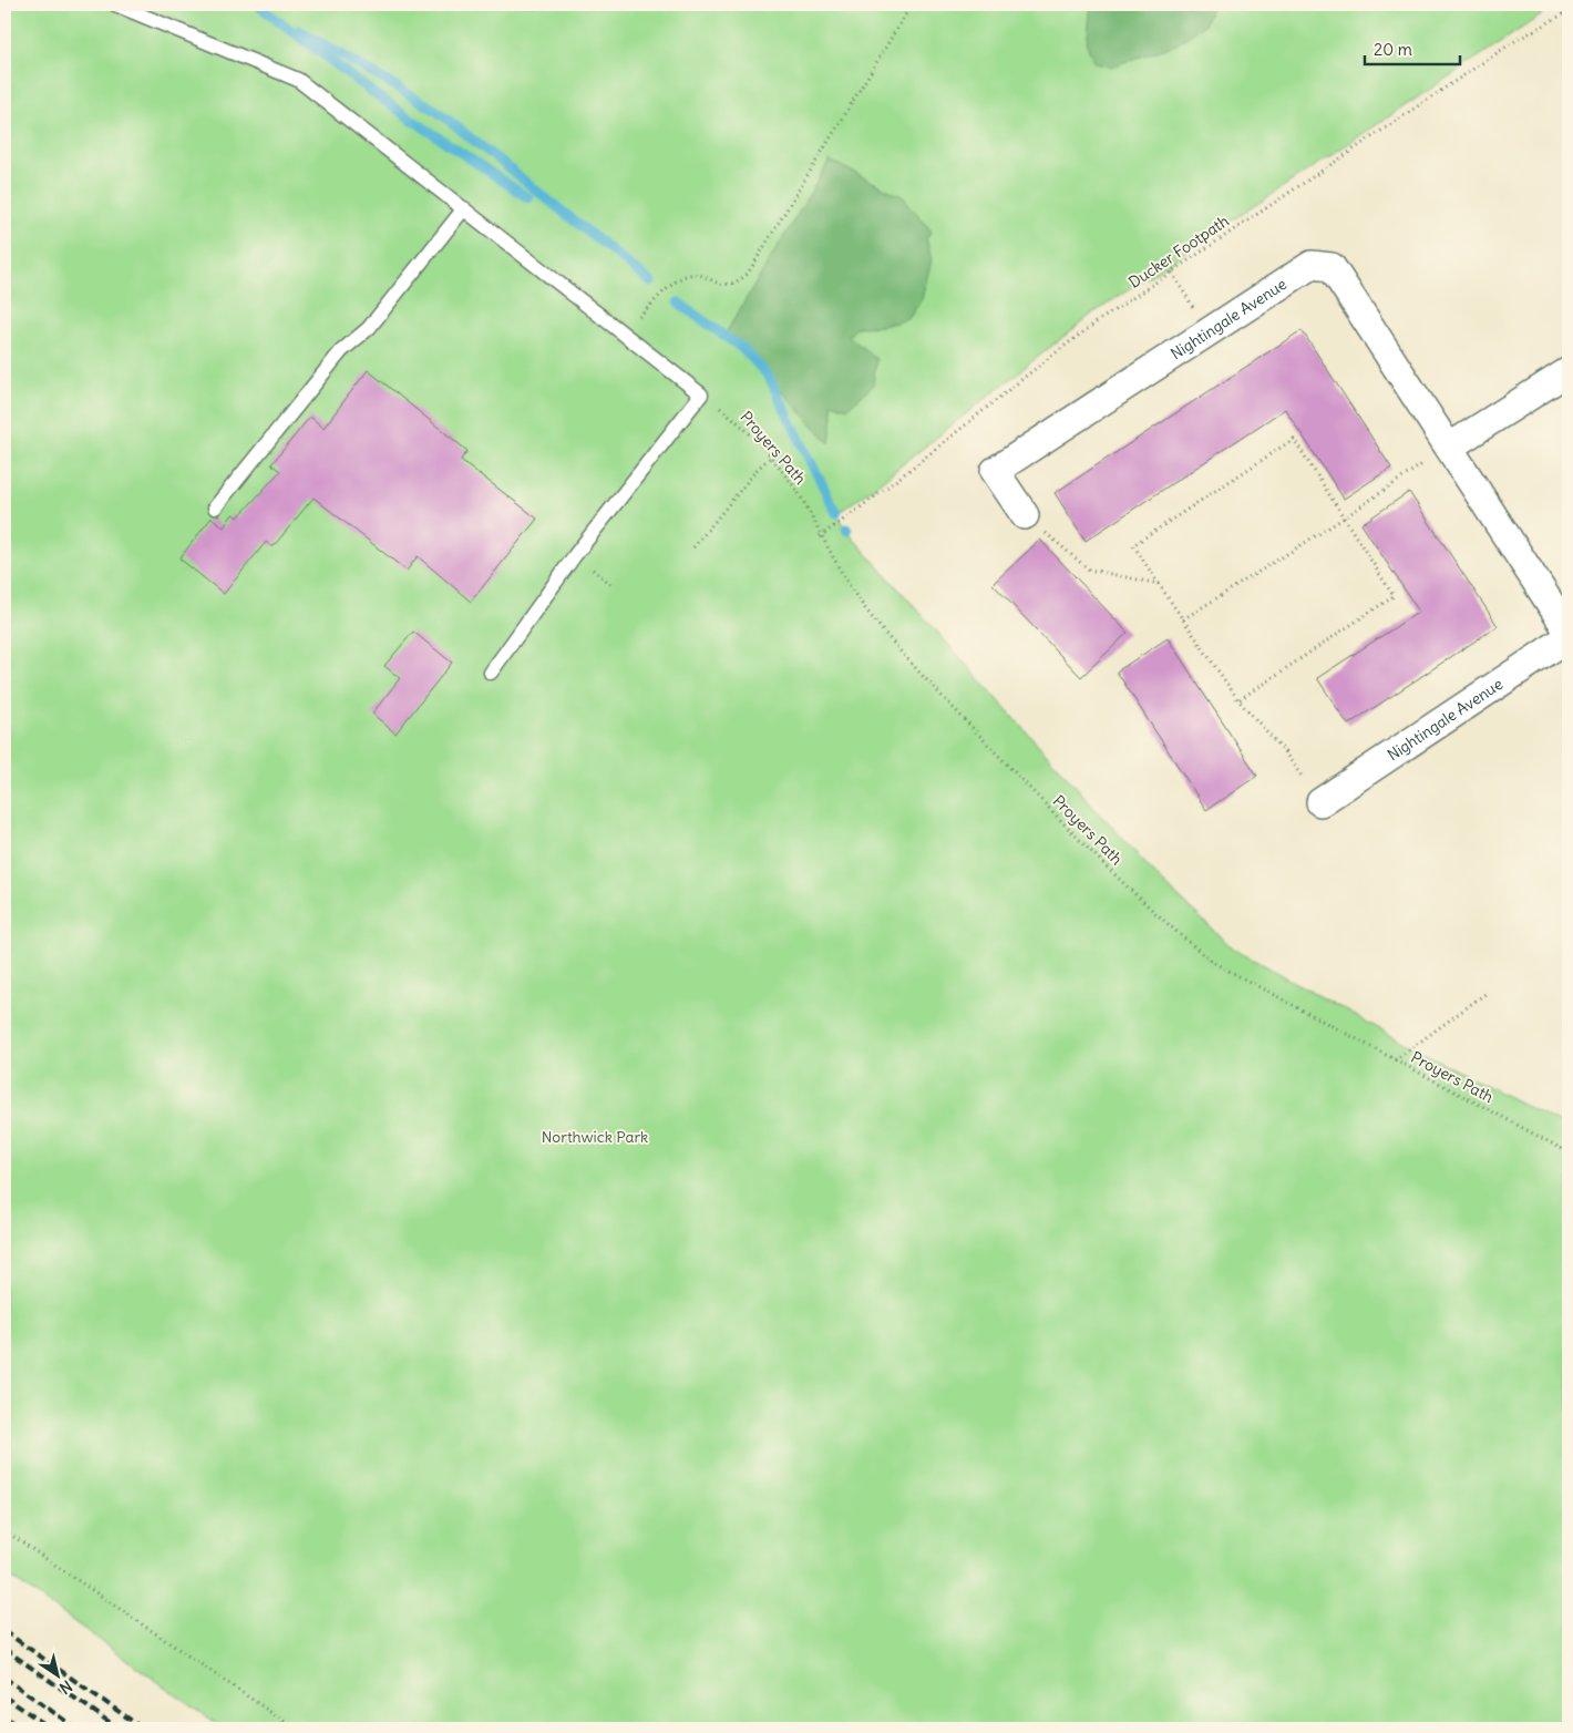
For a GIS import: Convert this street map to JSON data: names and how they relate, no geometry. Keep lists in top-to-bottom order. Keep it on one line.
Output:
{"streets":{"street":["Nightingale Avenue"],"path":["Ducker Footpath","Proyers Path"]},"crossings":[["Ducker Footpath","Proyers Path"]],"parks":["Northwick Park"],"scale_bar":"20 m","north":"bottom right"}
